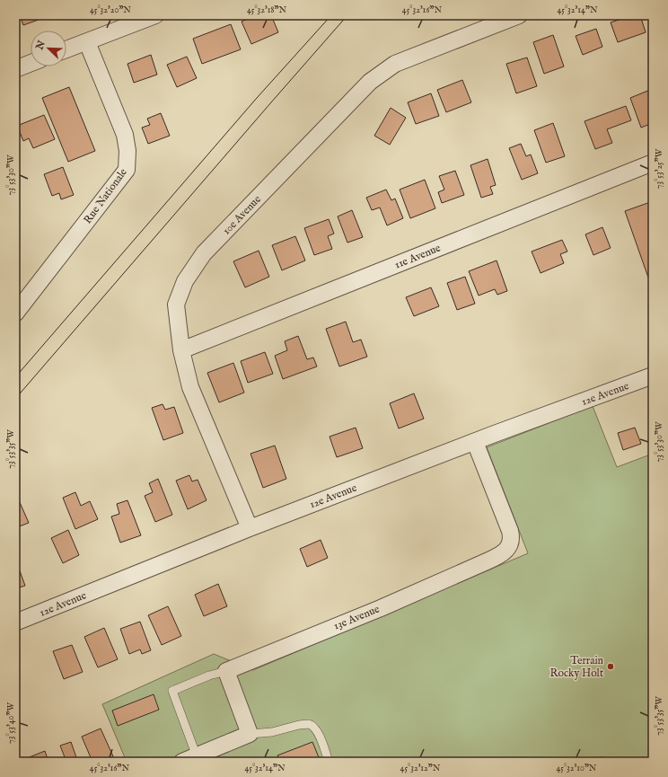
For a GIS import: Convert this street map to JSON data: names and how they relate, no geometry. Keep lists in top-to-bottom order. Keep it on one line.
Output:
{"streets":{"street":["Rue Nationale","10e Avenue","11e Avenue","12e Avenue","13e Avenue"]},"crossings":[["10e Avenue","11e Avenue"],["10e Avenue","12e Avenue"],["12e Avenue","13e Avenue"]],"places":["Terrain Rocky Holt"],"north":"top left","coordinates":["45°32'20\"N","45°32'18\"N","45°32'16\"N","45°32'14\"N","73°53'25\"W","73°53'30\"W","73°53'35\"W","73°53'40\"W","45°32'12\"N","45°32'10\"N"]}
